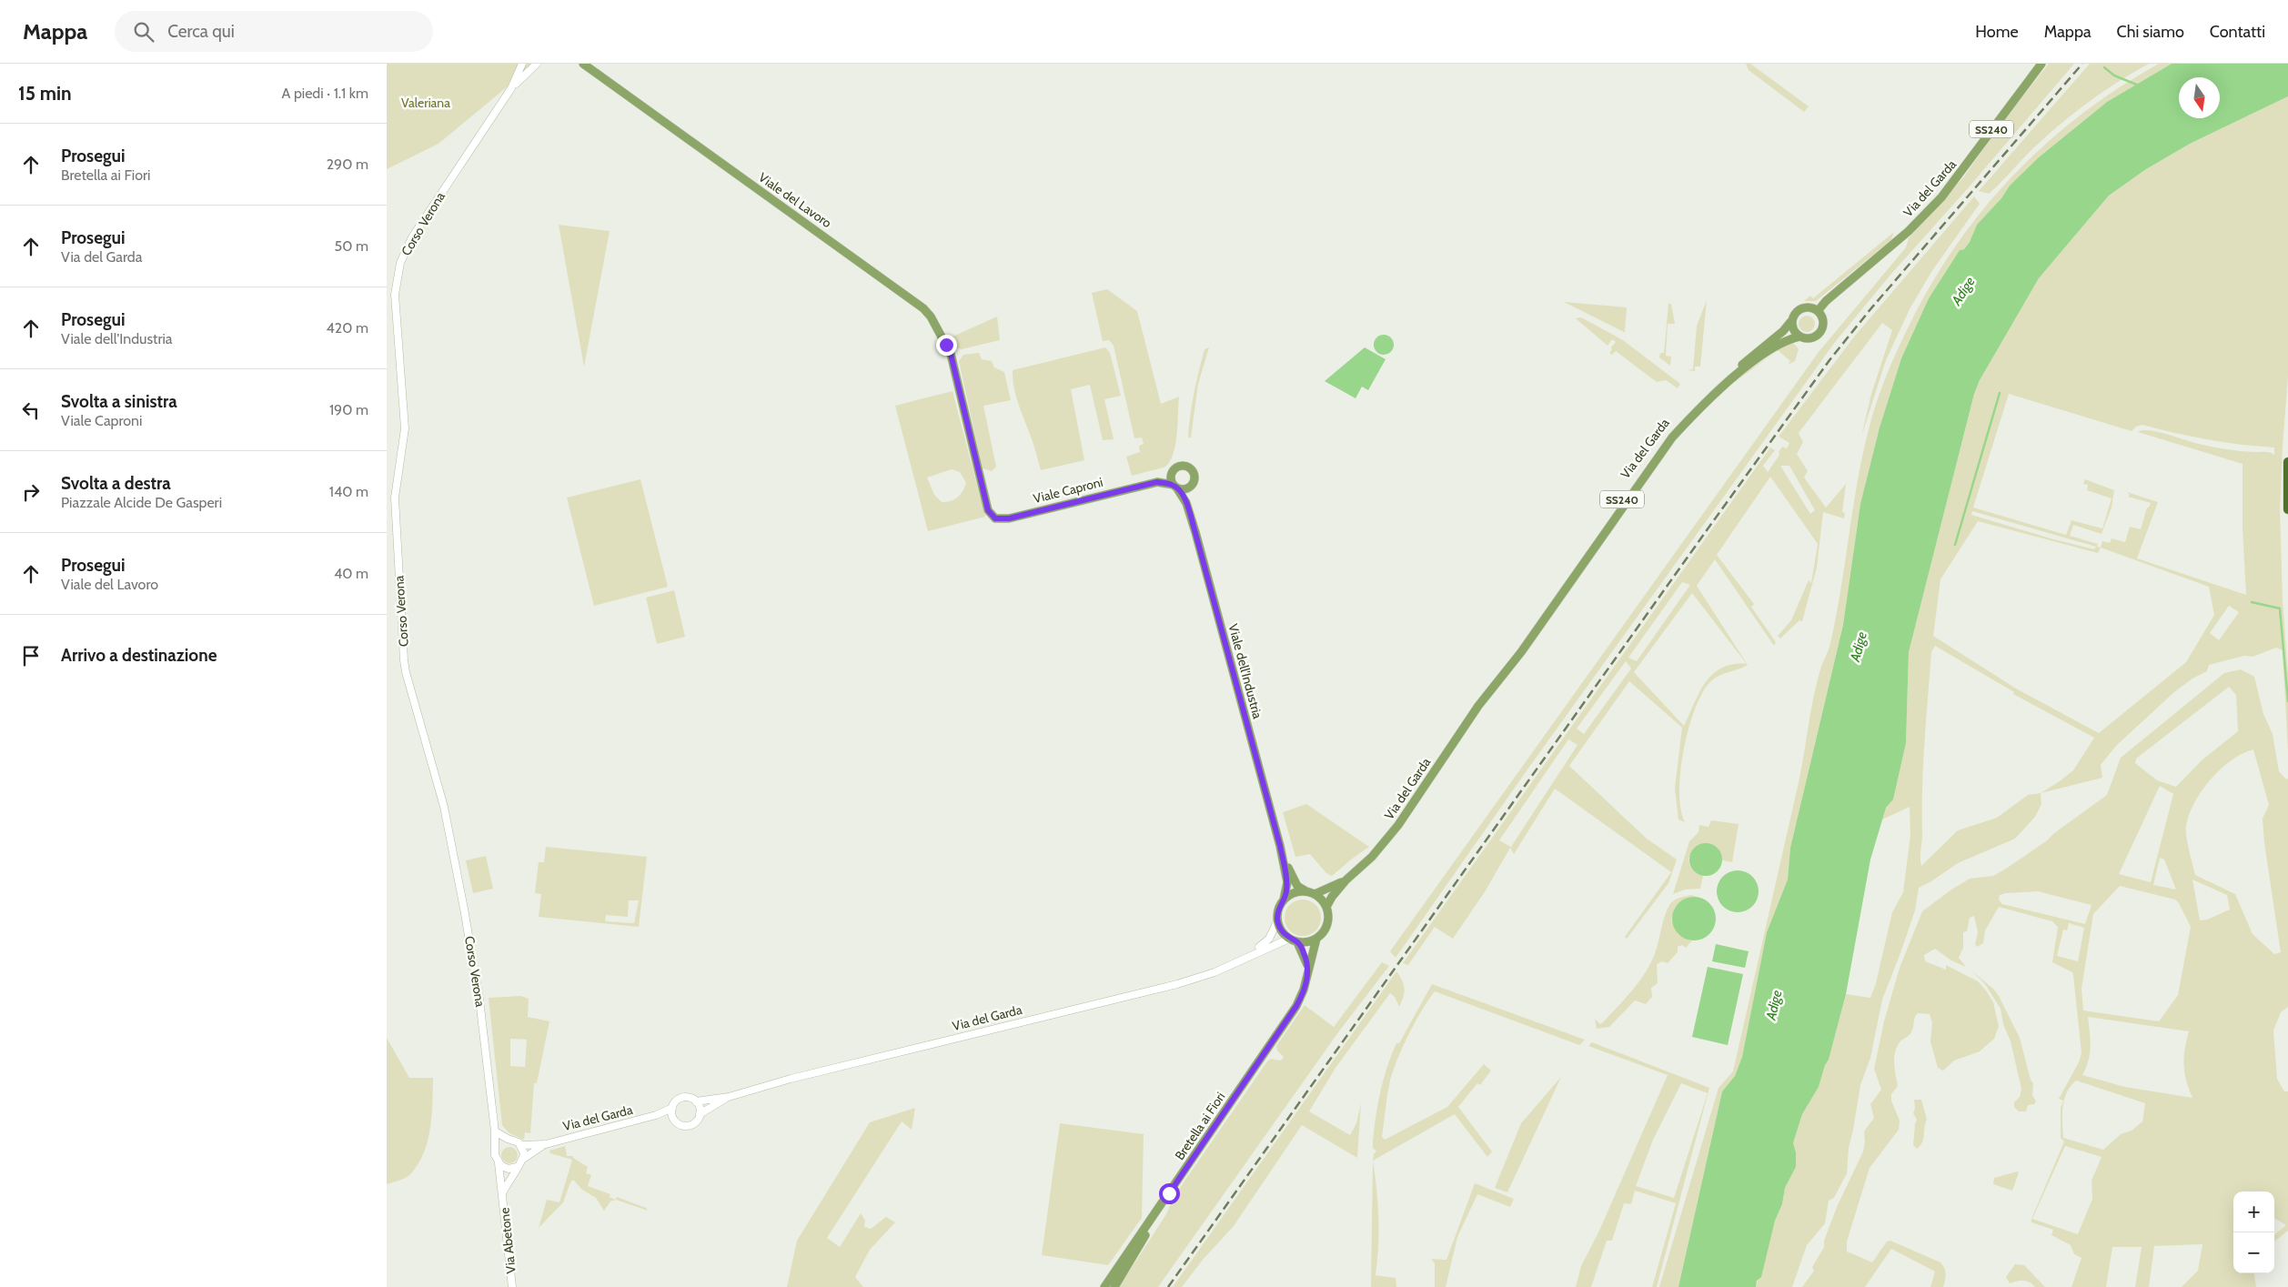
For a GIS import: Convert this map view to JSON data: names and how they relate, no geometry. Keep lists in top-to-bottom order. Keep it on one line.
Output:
{"streets":{"main road":["SS240","Via del Garda","Viale del Lavoro","Corso Verona","Viale Caproni","Viale dell'Industria","Bretella ai Fiori","Via Abetone"]},"crossings":[["Via del Garda","Corso Verona"],["Via del Garda","Viale dell'Industria"],["Via del Garda","Bretella ai Fiori"],["Via del Garda","Via Abetone"],["Viale del Lavoro","Viale Caproni"],["Corso Verona","Via Abetone"],["Viale Caproni","Viale dell'Industria"],["Viale dell'Industria","Bretella ai Fiori"]],"water":["Adige"],"parks":["Valeriana"],"north":"bottom","page":{"header":"Mappa","search":"Cerca qui","nav":["Home","Mappa","Chi siamo","Contatti"],"heading":["15 min","A piedi · 1.1 km"],"list":[["Prosegui","Bretella ai Fiori","290 m"],["Prosegui","Via del Garda","50 m"],["Prosegui","Viale dell'Industria","420 m"],["Svolta a sinistra","Viale Caproni","190 m"],["Svolta a destra","Piazzale Alcide De Gasperi","140 m"],["Prosegui","Viale del Lavoro","40 m"],"Arrivo a destinazione"],"map_buttons":["+","−"]}}
